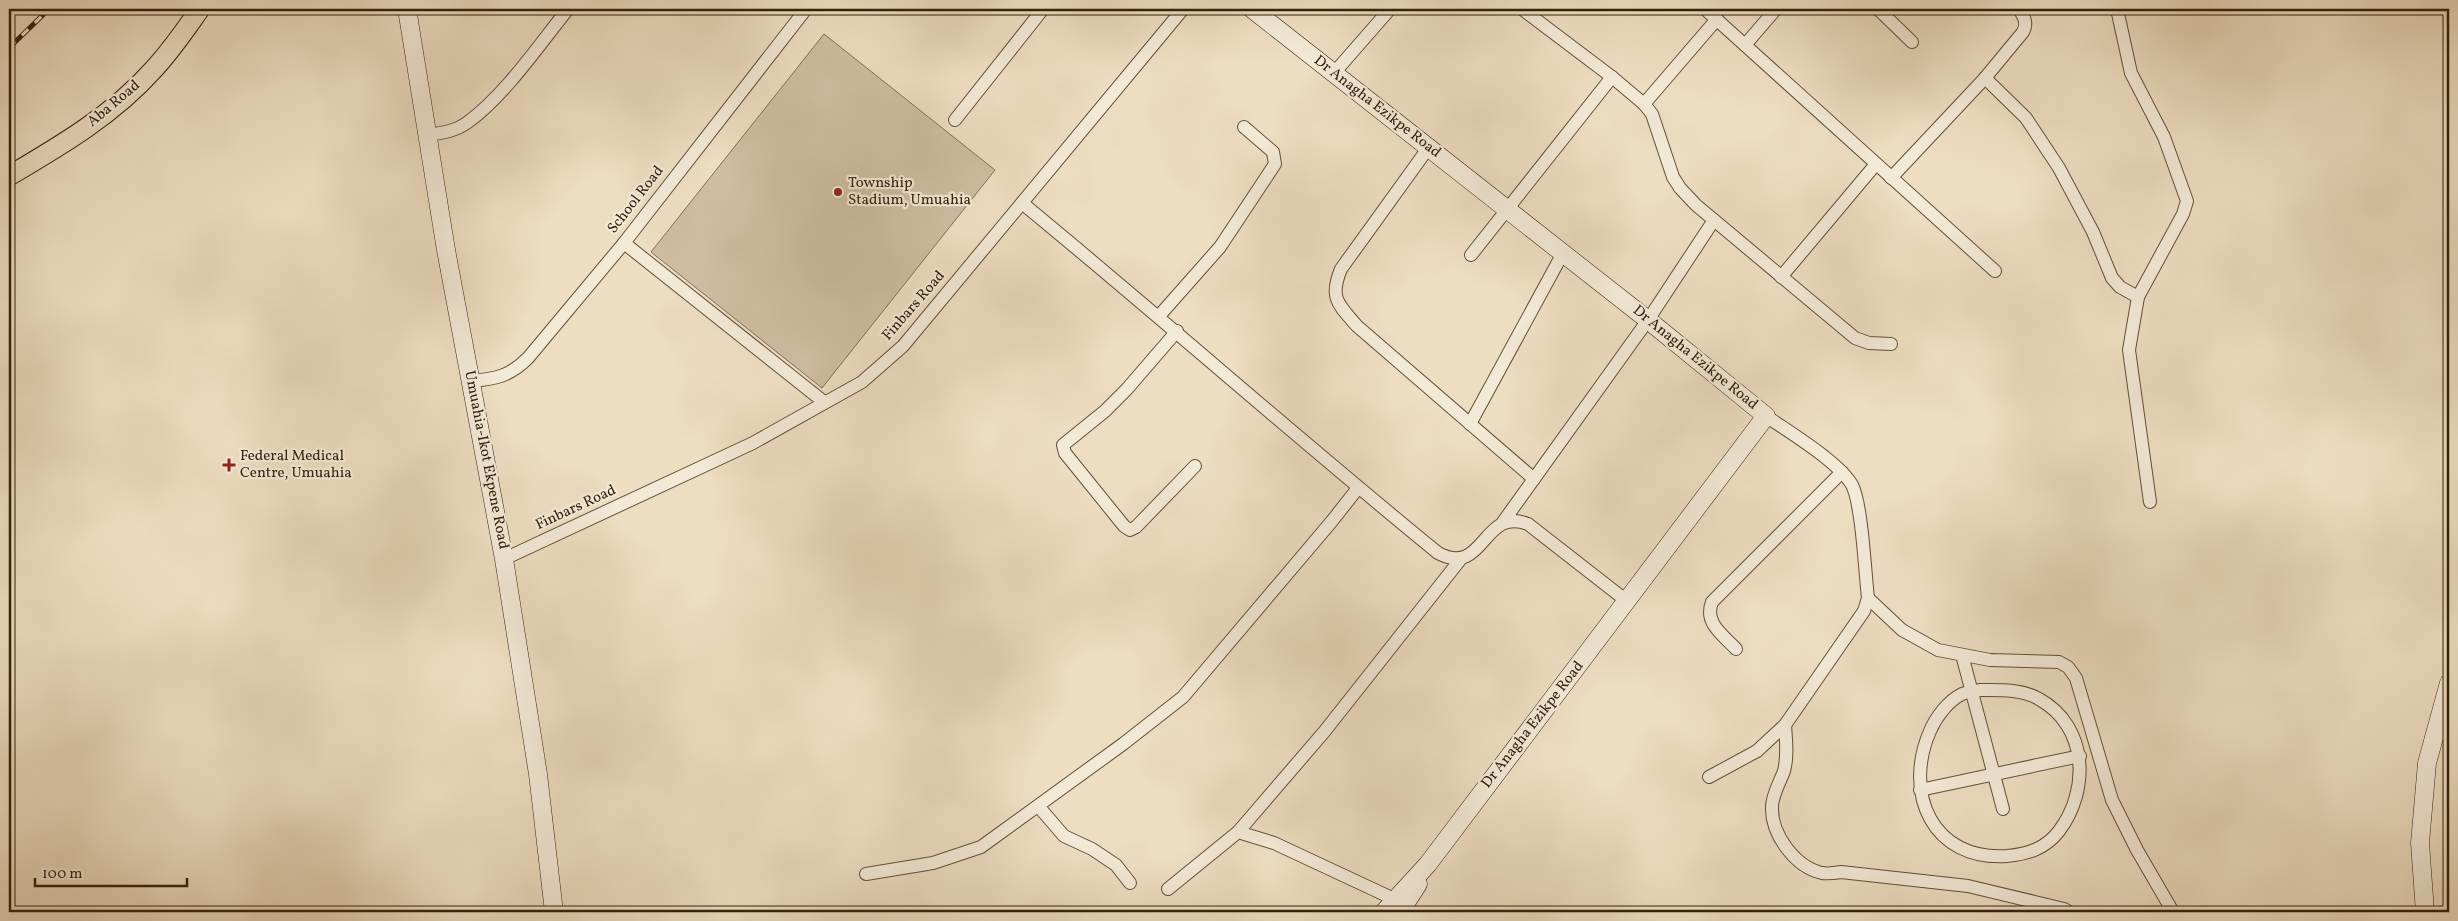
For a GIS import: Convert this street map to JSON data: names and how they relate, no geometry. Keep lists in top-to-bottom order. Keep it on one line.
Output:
{"streets":{"main road":["Aba Road"],"street":["Dr Anagha Ezikpe Road","School Road","Finbars Road","Umuahia-Ikot Ekpene Road"]},"crossings":[["School Road","Umuahia-Ikot Ekpene Road"],["Finbars Road","Umuahia-Ikot Ekpene Road"]],"places":{"other":["Township Stadium, Umuahia"],"health":["Federal Medical Centre, Umuahia"]},"scale_bar":"100 m"}
